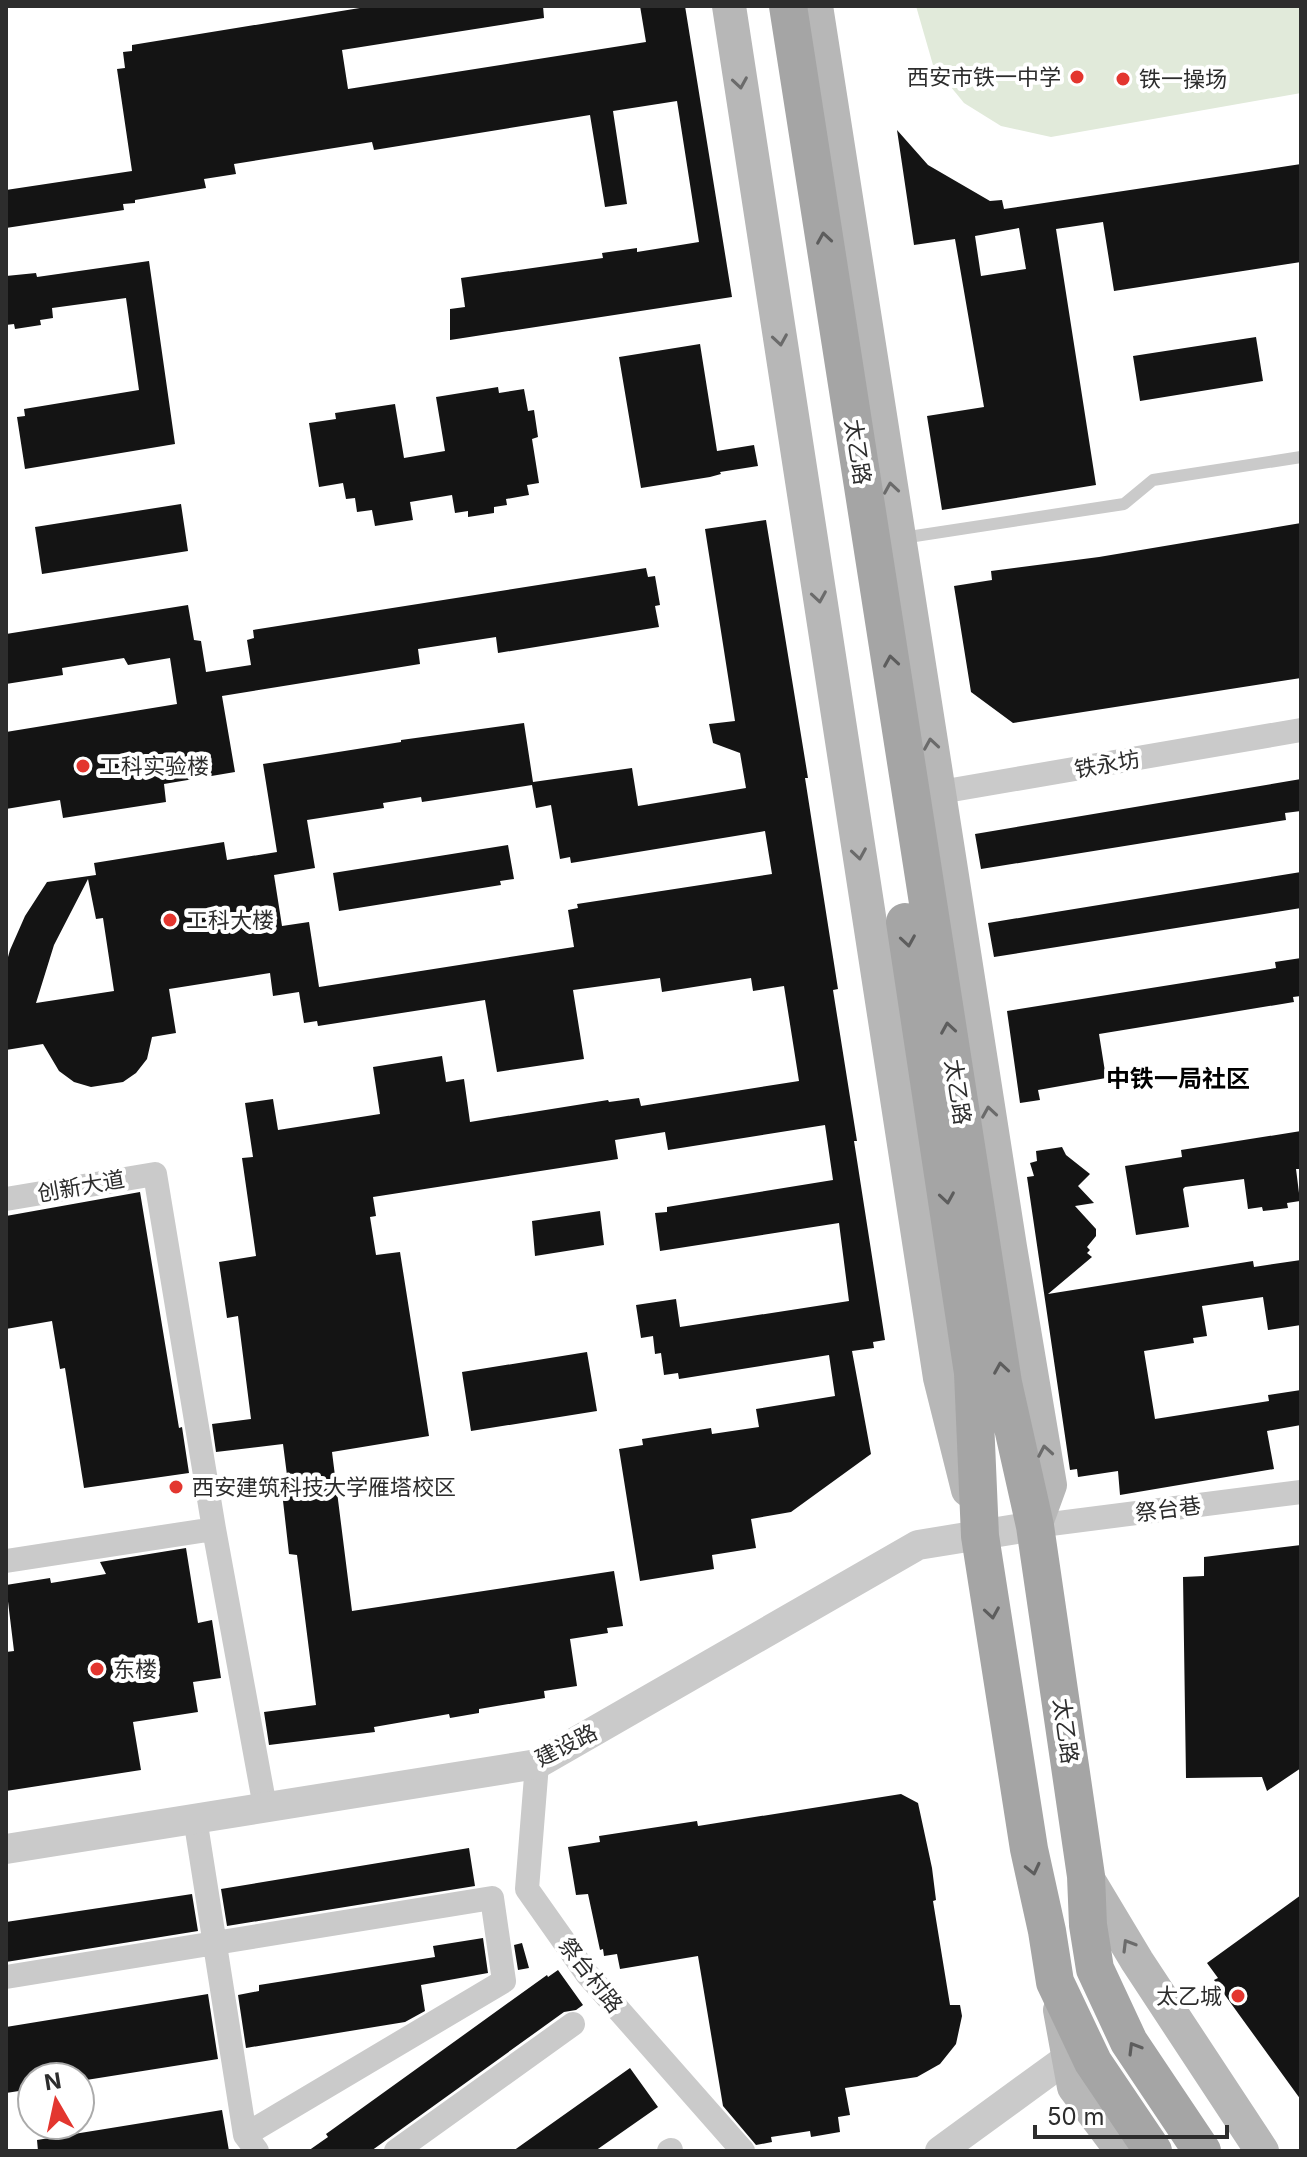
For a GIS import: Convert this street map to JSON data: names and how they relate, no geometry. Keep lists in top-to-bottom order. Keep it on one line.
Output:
{"streets":{"main road":["太乙路"],"street":["铁永坊","创新大道","祭台巷","建设路","祭台村路"]},"crossings":[["太乙路","铁永坊"],["太乙路","祭台巷"],["太乙路","建设路"],["祭台巷","建设路"],["建设路","祭台村路"]],"districts":["中铁一局社区"],"places":["西安市铁一中学","铁一操场","工科实验楼","工科大楼","西安建筑科技大学雁塔校区","东楼","太乙城"],"scale_bar":"50 m","north":"top"}
